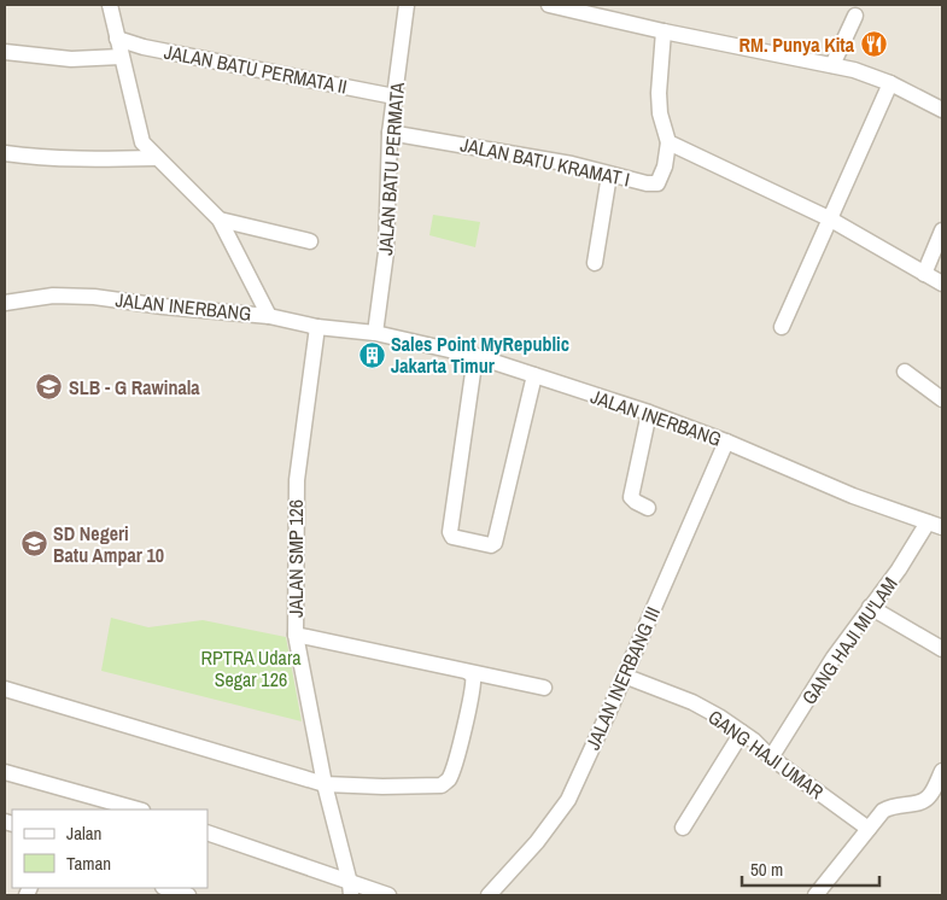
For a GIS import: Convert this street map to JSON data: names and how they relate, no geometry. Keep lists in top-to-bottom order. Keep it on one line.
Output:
{"streets":{"street":["JALAN BATU PERMATA II","JALAN BATU KRAMAT I","JALAN BATU PERMATA","JALAN INERBANG","JALAN SMP 126","GANG HAJI MU'LAM","JALAN INERBANG III","GANG HAJI UMAR"]},"crossings":[["JALAN BATU PERMATA II","JALAN BATU PERMATA"],["JALAN BATU KRAMAT I","JALAN BATU PERMATA"],["JALAN BATU PERMATA","JALAN INERBANG"],["JALAN INERBANG","JALAN SMP 126"],["JALAN INERBANG","GANG HAJI MU'LAM"],["JALAN INERBANG","JALAN INERBANG III"],["GANG HAJI MU'LAM","GANG HAJI UMAR"],["JALAN INERBANG III","GANG HAJI UMAR"]],"parks":["RPTRA Udara Segar 126"],"places":{"restaurant":["RM. Punya Kita"],"building":["Sales Point MyRepublic Jakarta Timur"],"school or university":["SLB - G Rawinala","SD Negeri Batu Ampar 10"]},"legend":["Jalan","Taman"],"scale_bar":"50 m"}
